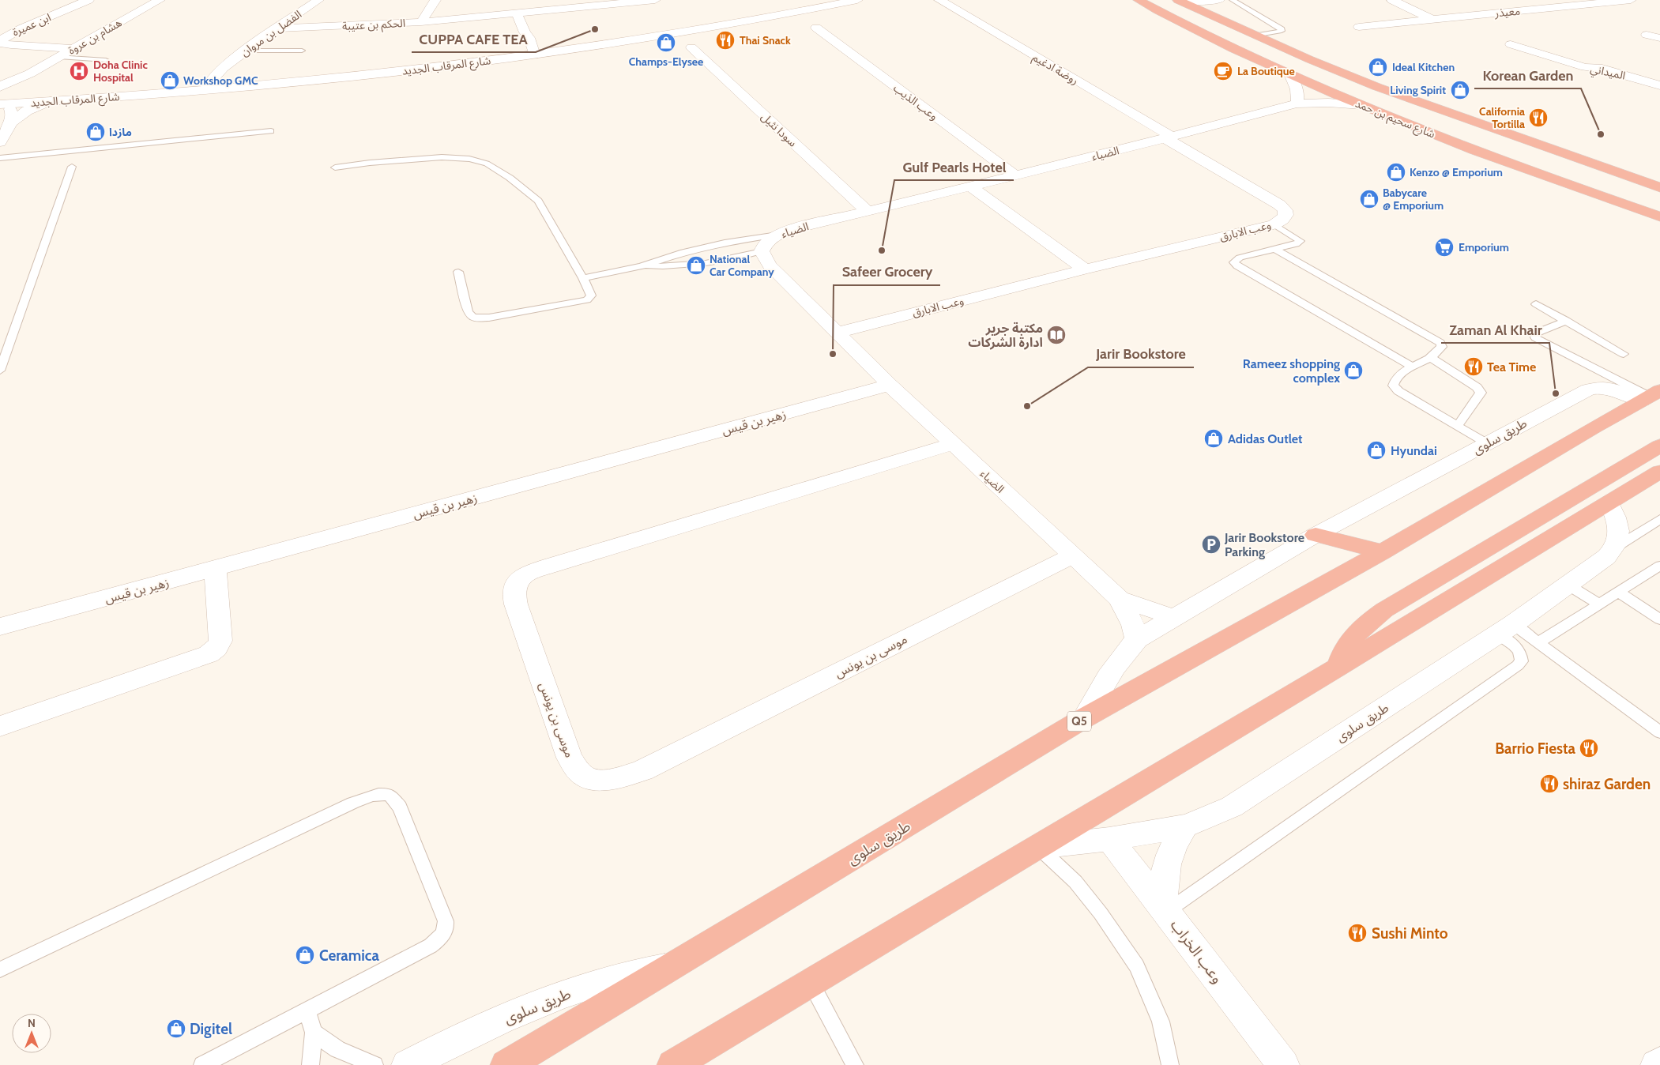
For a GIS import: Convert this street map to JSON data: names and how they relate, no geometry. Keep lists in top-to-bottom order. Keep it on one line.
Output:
{"streets":{"highway":["شارع سحيم بن حمد","طريق سلوى","Q5"],"street":["معيذر","ابن عميرة","الحكم بن عتيبة","الفضل بن مروان","هشام بن عروة","شارع المرقاب الجديد","روضة ادغيم","الميداني","وعب الذيب","سودا نثيل","الضياء","وعب الابارق","زهير بن قيس","موسى بن يونس","وعب الخراب"]},"crossings":[["ابن عميرة","هشام بن عروة"],["الحكم بن عتيبة","الفضل بن مروان"],["الفضل بن مروان","شارع المرقاب الجديد"],["هشام بن عروة","شارع المرقاب الجديد"],["روضة ادغيم","الضياء"],["روضة ادغيم","وعب الابارق"],["وعب الذيب","الضياء"],["شارع سحيم بن حمد","الضياء"],["سودا نثيل","الضياء"],["الضياء","وعب الابارق"],["الضياء","زهير بن قيس"],["الضياء","طريق سلوى"],["الضياء","موسى بن يونس"],["طريق سلوى","وعب الخراب"]],"places":{"other":["CUPPA CAFE TEA","Korean Garden","Gulf Pearls Hotel","Safeer Grocery","Zaman Al Khair","Jarir Bookstore"],"restaurant":["Thai Snack","California Tortilla","Tea Time","Barrio Fiesta","shiraz Garden","Sushi Minto"],"shop":["Champs-Elysee","Ideal Kitchen","Workshop GMC","Living Spirit","مازدا","Kenzo @ Emporium","Babycare @ Emporium","National Car Company","Rameez shopping complex","Adidas Outlet","Hyundai","Ceramica","Digitel"],"hospital":["Doha Clinic Hospital"],"cafe":["La Boutique"],"supermarket":["Emporium"],"library":["مكتبة جرير ادارة الشركات"],"parking":["Jarir Bookstore Parking"]},"north":"top"}
